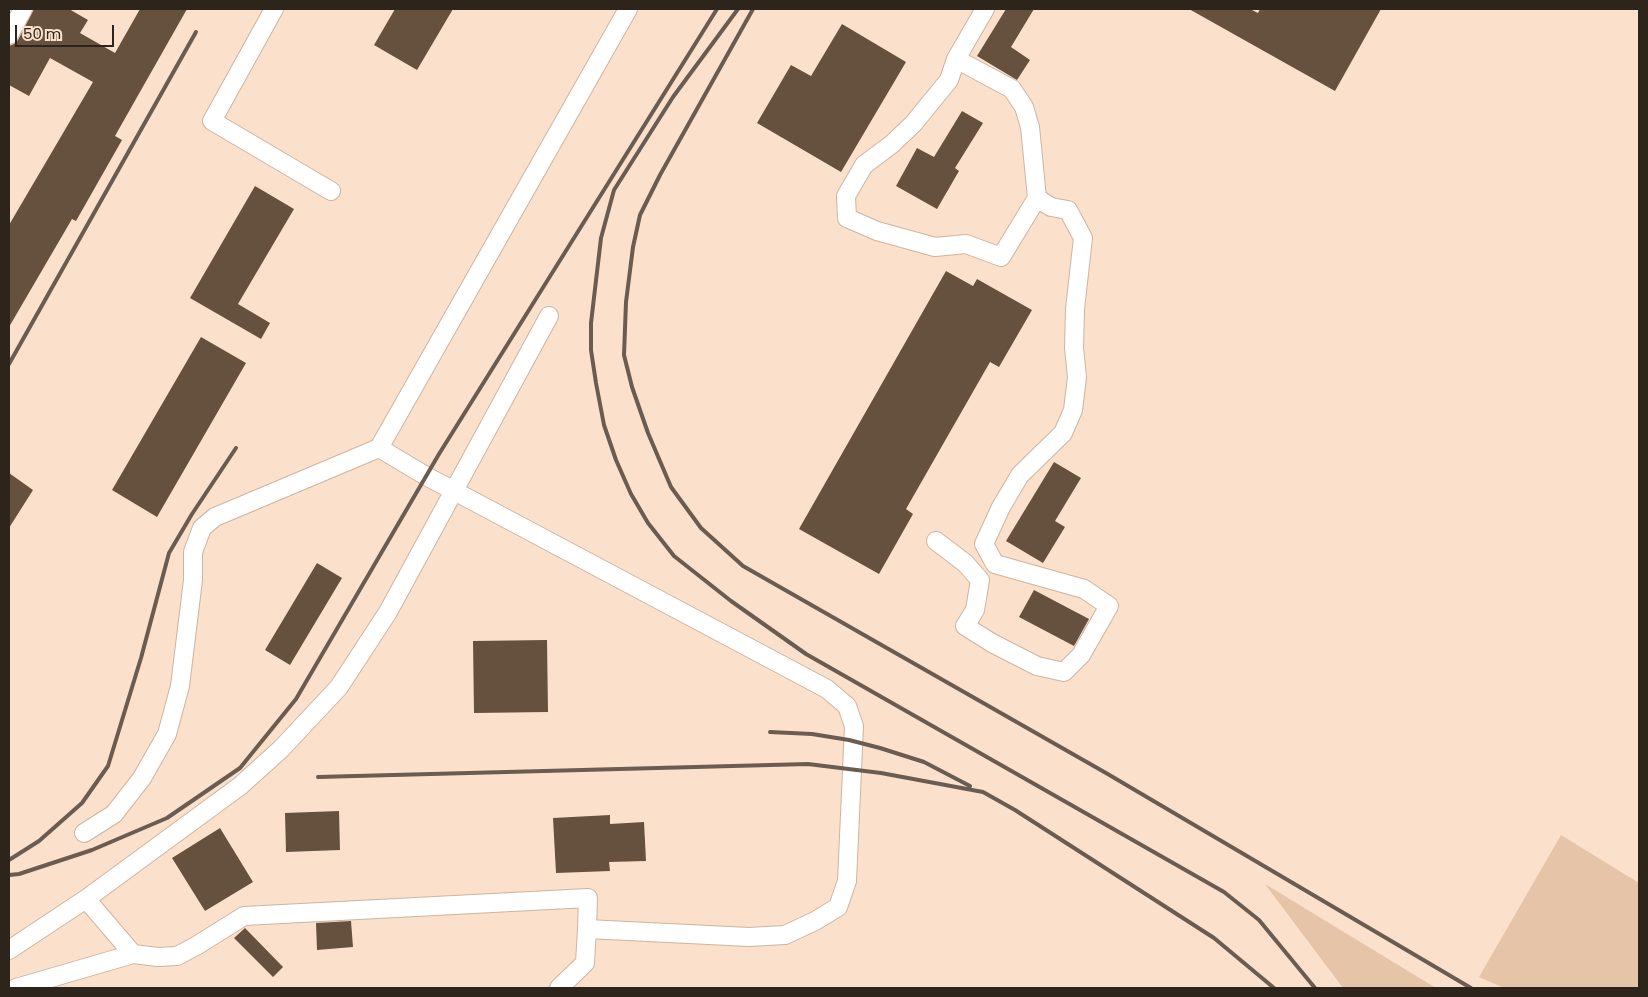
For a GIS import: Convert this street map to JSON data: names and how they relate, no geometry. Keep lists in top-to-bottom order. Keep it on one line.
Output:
{"scale_bar":"50 m"}
